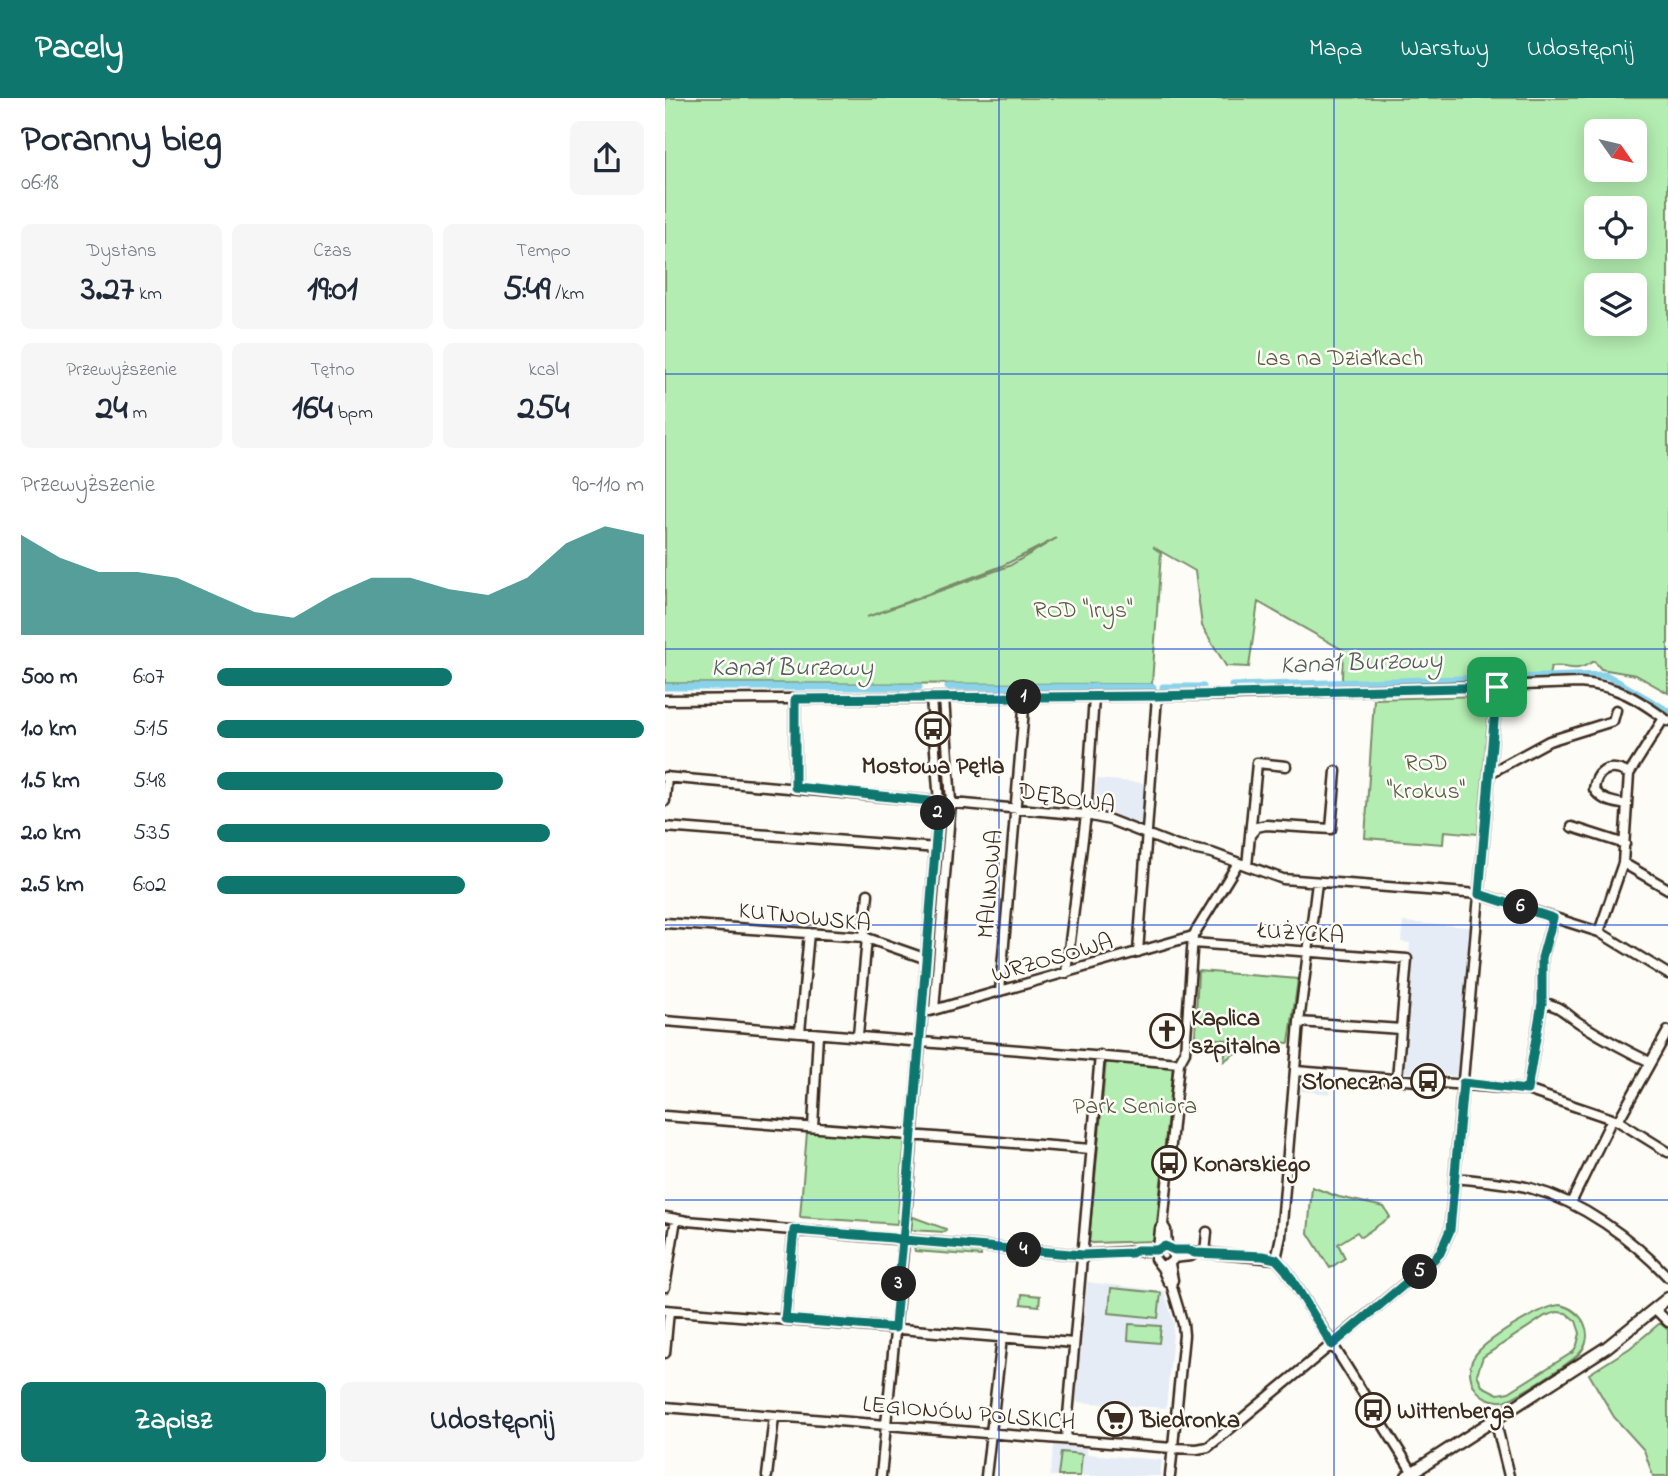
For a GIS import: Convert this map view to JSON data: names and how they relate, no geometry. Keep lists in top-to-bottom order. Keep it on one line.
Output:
{"streets":{"street":["DĘBOWA","MALINOWA","KUTNOWSKA","ŁUŻYCKA","WRZOSOWA","LEGIONÓW POLSKICH"]},"crossings":[["DĘBOWA","MALINOWA"],["MALINOWA","WRZOSOWA"],["ŁUŻYCKA","WRZOSOWA"]],"water":["Kanał Burzowy"],"parks":["Las na Działkach","ROD \"Irys\"","ROD \"Krokus\"","Park Seniora"],"places":{"bus stop":["Mostowa Pętla","Słoneczna","Konarskiego","Wittenberga"],"church":["Kaplica szpitalna"],"supermarket":["Biedronka"]},"north":"bottom right","page":{"header":"Pacely","nav":["Mapa","Warstwy","Udostępnij"],"heading":["Poranny bieg","06:18"],"stats":[["Dystans","3.27 km"],["Czas","19:01"],["Tempo","5:49 /km"],["Przewyższenie","24 m"],["Tętno","164 bpm"],["kcal","254"]],"chart":["Przewyższenie","90–110 m"],"list":[{"name":"500 m","note":"6:07"},{"name":"1.0 km","note":"5:15"},{"name":"1.5 km","note":"5:48"},{"name":"2.0 km","note":"5:35"},{"name":"2.5 km","note":"6:02"}],"pins":["1","2","6","4","5","3"],"buttons":["Zapisz","Udostępnij"]}}
